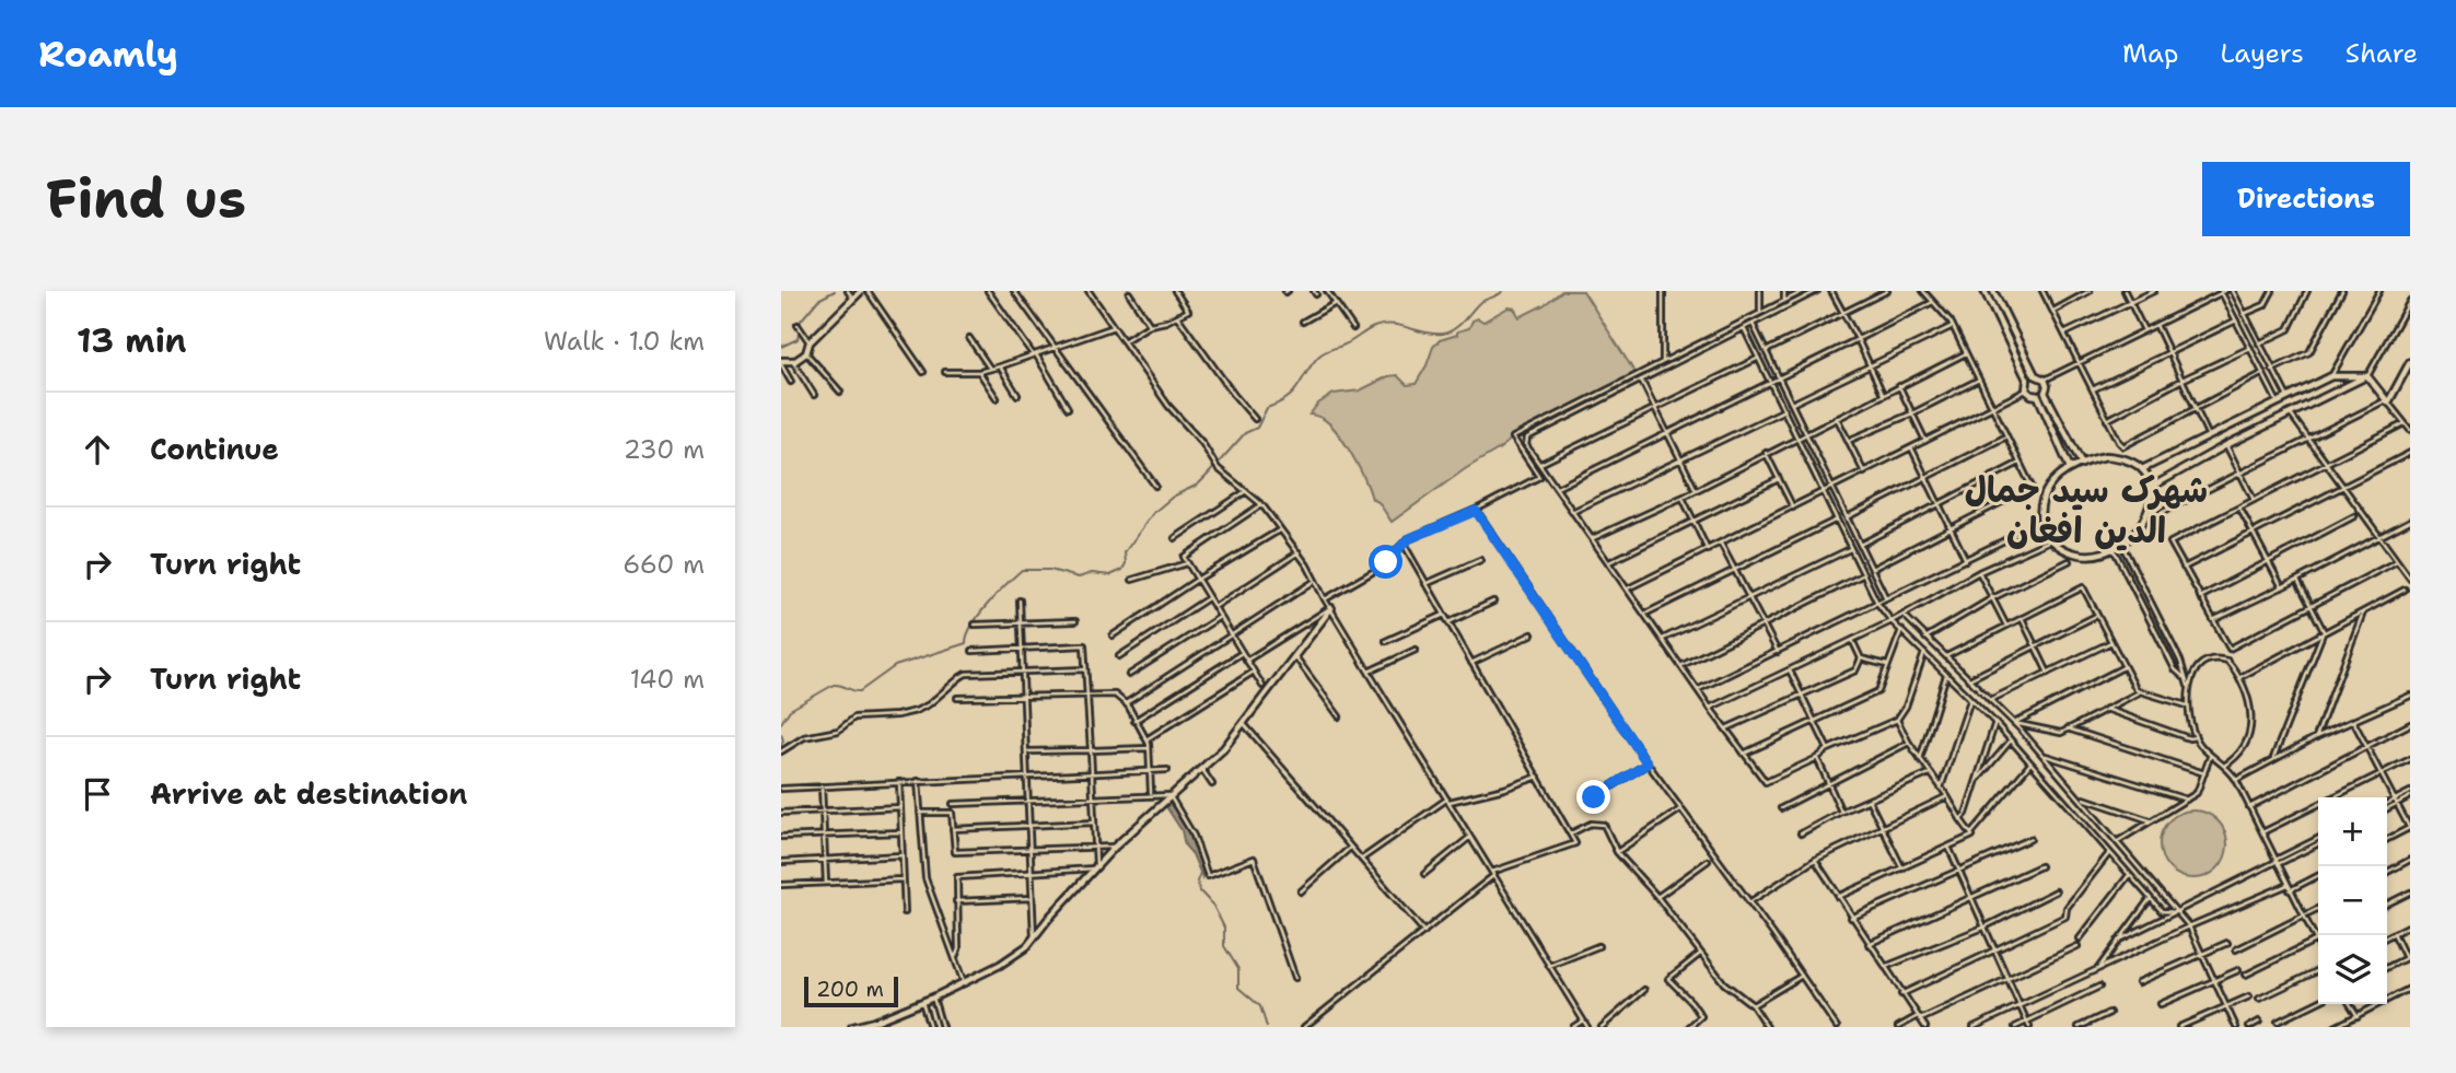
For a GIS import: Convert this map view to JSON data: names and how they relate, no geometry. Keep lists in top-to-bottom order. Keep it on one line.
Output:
{"districts":["شهرک سید جمال الدین افغان"],"scale_bar":"200 m","page":{"header":"Roamly","nav":["Map","Layers","Share"],"buttons":"Directions","title":"Find us","heading":["13 min","Walk · 1.0 km"],"list":[["Continue","230 m"],["Turn right","660 m"],["Turn right","140 m"],"Arrive at destination"],"map_buttons":["+","−"],"scale":"200 m"}}
